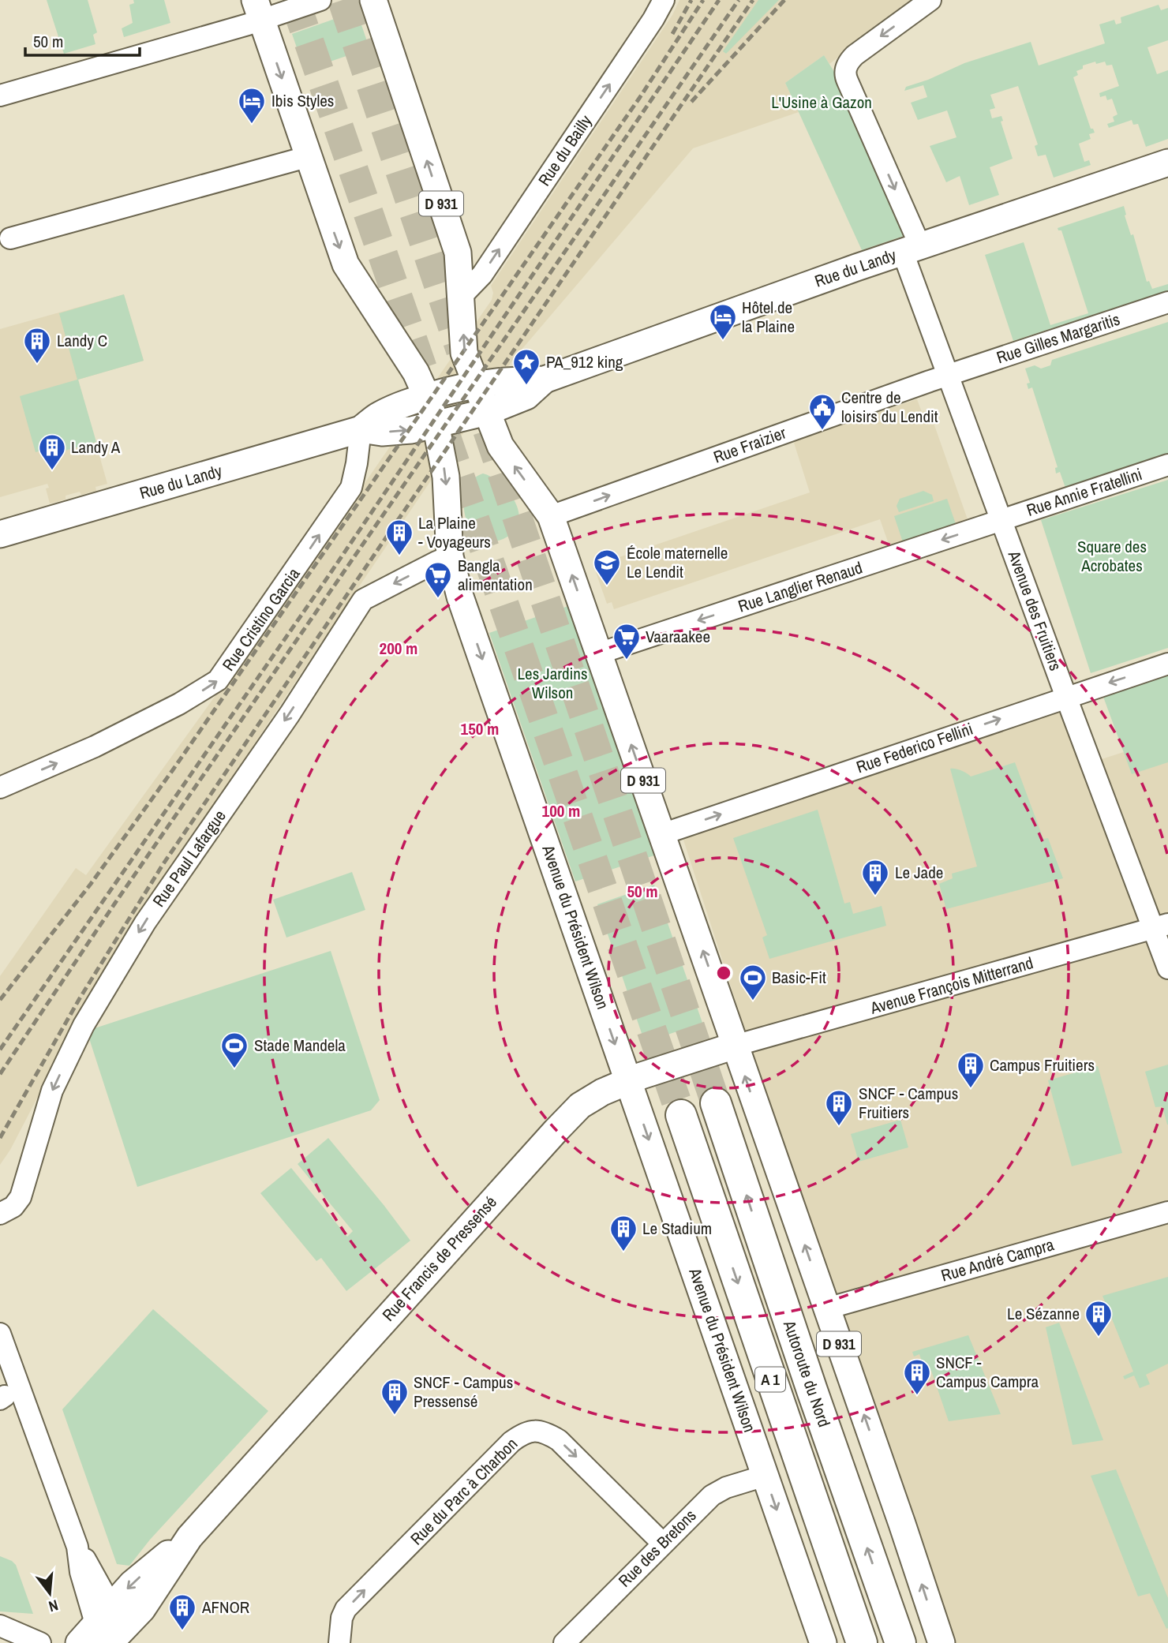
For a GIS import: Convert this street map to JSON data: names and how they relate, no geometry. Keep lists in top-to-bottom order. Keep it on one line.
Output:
{"streets":{"highway":["Autoroute du Nord","A 1"],"main road":["D 931","Rue du Landy","Avenue du Président Wilson","Rue Francis de Pressensé"],"street":["Rue du Bailly","Rue Gilles Margaritis","Rue Fraizier","Rue Annie Fratellini","Rue Langlier Renaud","Avenue des Fruitiers","Rue Cristino Garcia","Rue Federico Fellini","Rue Paul Lafargue","Avenue François Mitterrand","Rue André Campra","Rue du Parc à Charbon","Rue des Bretons"]},"crossings":[["Rue du Bailly","D 931"],["D 931","Rue du Landy"],["D 931","Rue Fraizier"],["D 931","Rue Langlier Renaud"],["D 931","Rue Federico Fellini"],["D 931","Avenue François Mitterrand"],["D 931","Rue Francis de Pressensé"],["D 931","Rue André Campra"],["Rue du Landy","Avenue des Fruitiers"],["Rue du Landy","Rue Cristino Garcia"],["Rue du Landy","Avenue du Président Wilson"],["Rue Gilles Margaritis","Rue Fraizier"],["Rue Gilles Margaritis","Avenue des Fruitiers"],["Rue Fraizier","Avenue des Fruitiers"],["Rue Annie Fratellini","Rue Langlier Renaud"],["Rue Annie Fratellini","Avenue des Fruitiers"],["Rue Langlier Renaud","Avenue des Fruitiers"],["Avenue des Fruitiers","Rue Federico Fellini"],["Avenue des Fruitiers","Avenue François Mitterrand"],["Rue Paul Lafargue","Avenue du Président Wilson"],["Avenue du Président Wilson","Rue Francis de Pressensé"],["Avenue du Président Wilson","Rue des Bretons"],["Avenue François Mitterrand","Rue Francis de Pressensé"],["Rue du Parc à Charbon","Rue des Bretons"]],"one_way":["Rue du Bailly","Rue Fraizier","Rue Langlier Renaud","Rue Cristino Garcia","Rue Paul Lafargue"],"parks":["L'Usine à Gazon","Square des Acrobates","Les Jardins Wilson"],"places":{"hotel":["Ibis Styles","Hôtel de la Plaine"],"building":["Landy C","Landy A","La Plaine - Voyageurs","Le Jade","Campus Fruitiers","SNCF - Campus Fruitiers","Le Stadium","Le Sézanne","SNCF - Campus Campra","SNCF - Campus Pressensé","AFNOR"],"place":["PA_912 king"],"public building":["Centre de loisirs du Lendit"],"school or university":["École maternelle Le Lendit"],"supermarket":["Bangla alimentation","Vaaraakee"],"sports":["Basic-Fit","Stade Mandela"]},"scale_bar":"50 m","north":"bottom","rings":["200 m","150 m","100 m","50 m"]}
